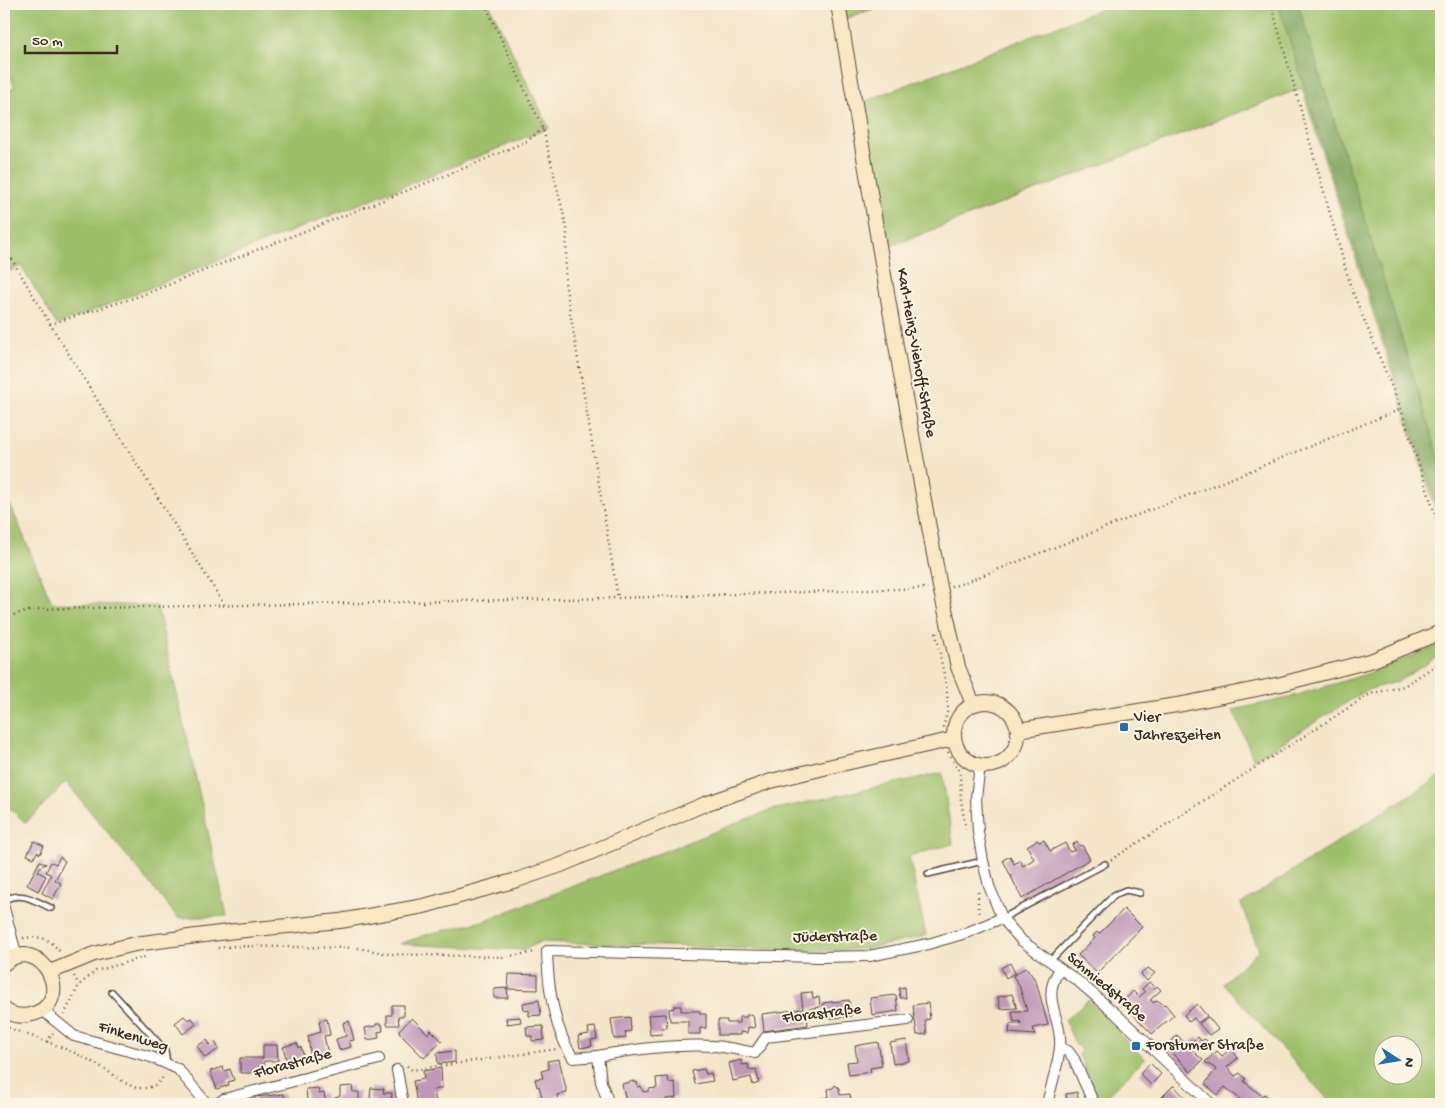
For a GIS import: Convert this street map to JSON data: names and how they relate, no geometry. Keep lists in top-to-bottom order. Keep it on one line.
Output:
{"streets":{"main road":["Karl-Heinz-Viehoff-Straße"],"street":["Jüderstraße","Schmiedstraße","Florastraße","Finkenweg"]},"crossings":[["Jüderstraße","Schmiedstraße"]],"places":{"transit":["Vier Jahreszeiten","Forstumer Straße"]},"scale_bar":"50 m","north":"right"}
